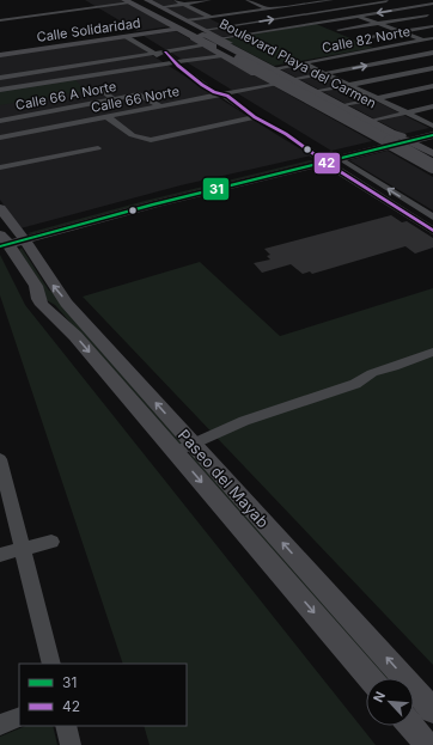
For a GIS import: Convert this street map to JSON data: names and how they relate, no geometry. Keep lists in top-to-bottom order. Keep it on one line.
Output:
{"streets":{"main road":["Calle Solidaridad","Boulevard Playa del Carmen","Paseo del Mayab"],"street":["Calle 82 Norte","Calle 66 A Norte","Calle 66 Norte"]},"crossings":[["Calle 82 Norte","Boulevard Playa del Carmen"],["Boulevard Playa del Carmen","Calle 66 Norte"],["Calle 66 A Norte","Calle 66 Norte"]],"lines":["transit line 42","transit line 31"],"legend":["31","42"],"north":"top left"}
